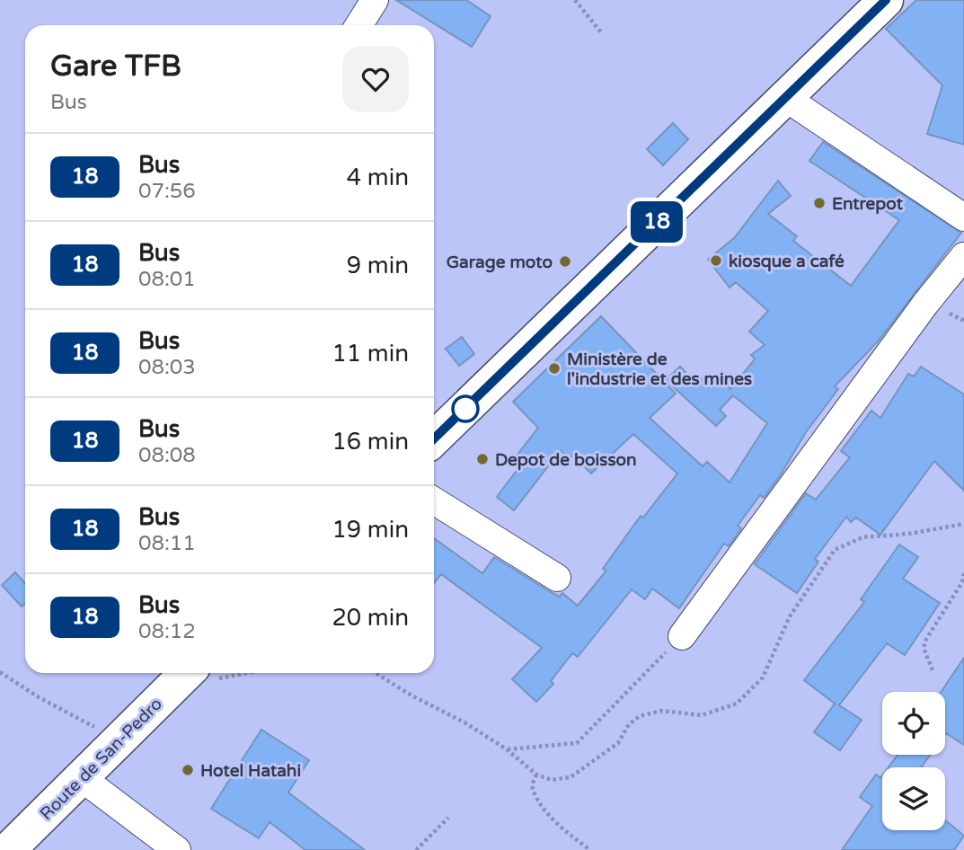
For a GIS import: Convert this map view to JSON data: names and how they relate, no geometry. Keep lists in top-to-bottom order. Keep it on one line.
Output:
{"streets":{"main road":["Route de San-Pedro"]},"places":["Entrepot","kiosque a café","Garage moto","Ministère de l'industrie et des mines","Depot de boisson","Hotel Hatahi"],"lines":["bus line 18"],"page":{"on_map":"18","heading":["Gare TFB","Bus"],"list":[{"mark":"18","name":"Bus","note":"07:56","value":"4 min"},{"mark":"18","name":"Bus","note":"08:01","value":"9 min"},{"mark":"18","name":"Bus","note":"08:03","value":"11 min"},{"mark":"18","name":"Bus","note":"08:08","value":"16 min"},{"mark":"18","name":"Bus","note":"08:11","value":"19 min"},{"mark":"18","name":"Bus","note":"08:12","value":"20 min"}]}}
